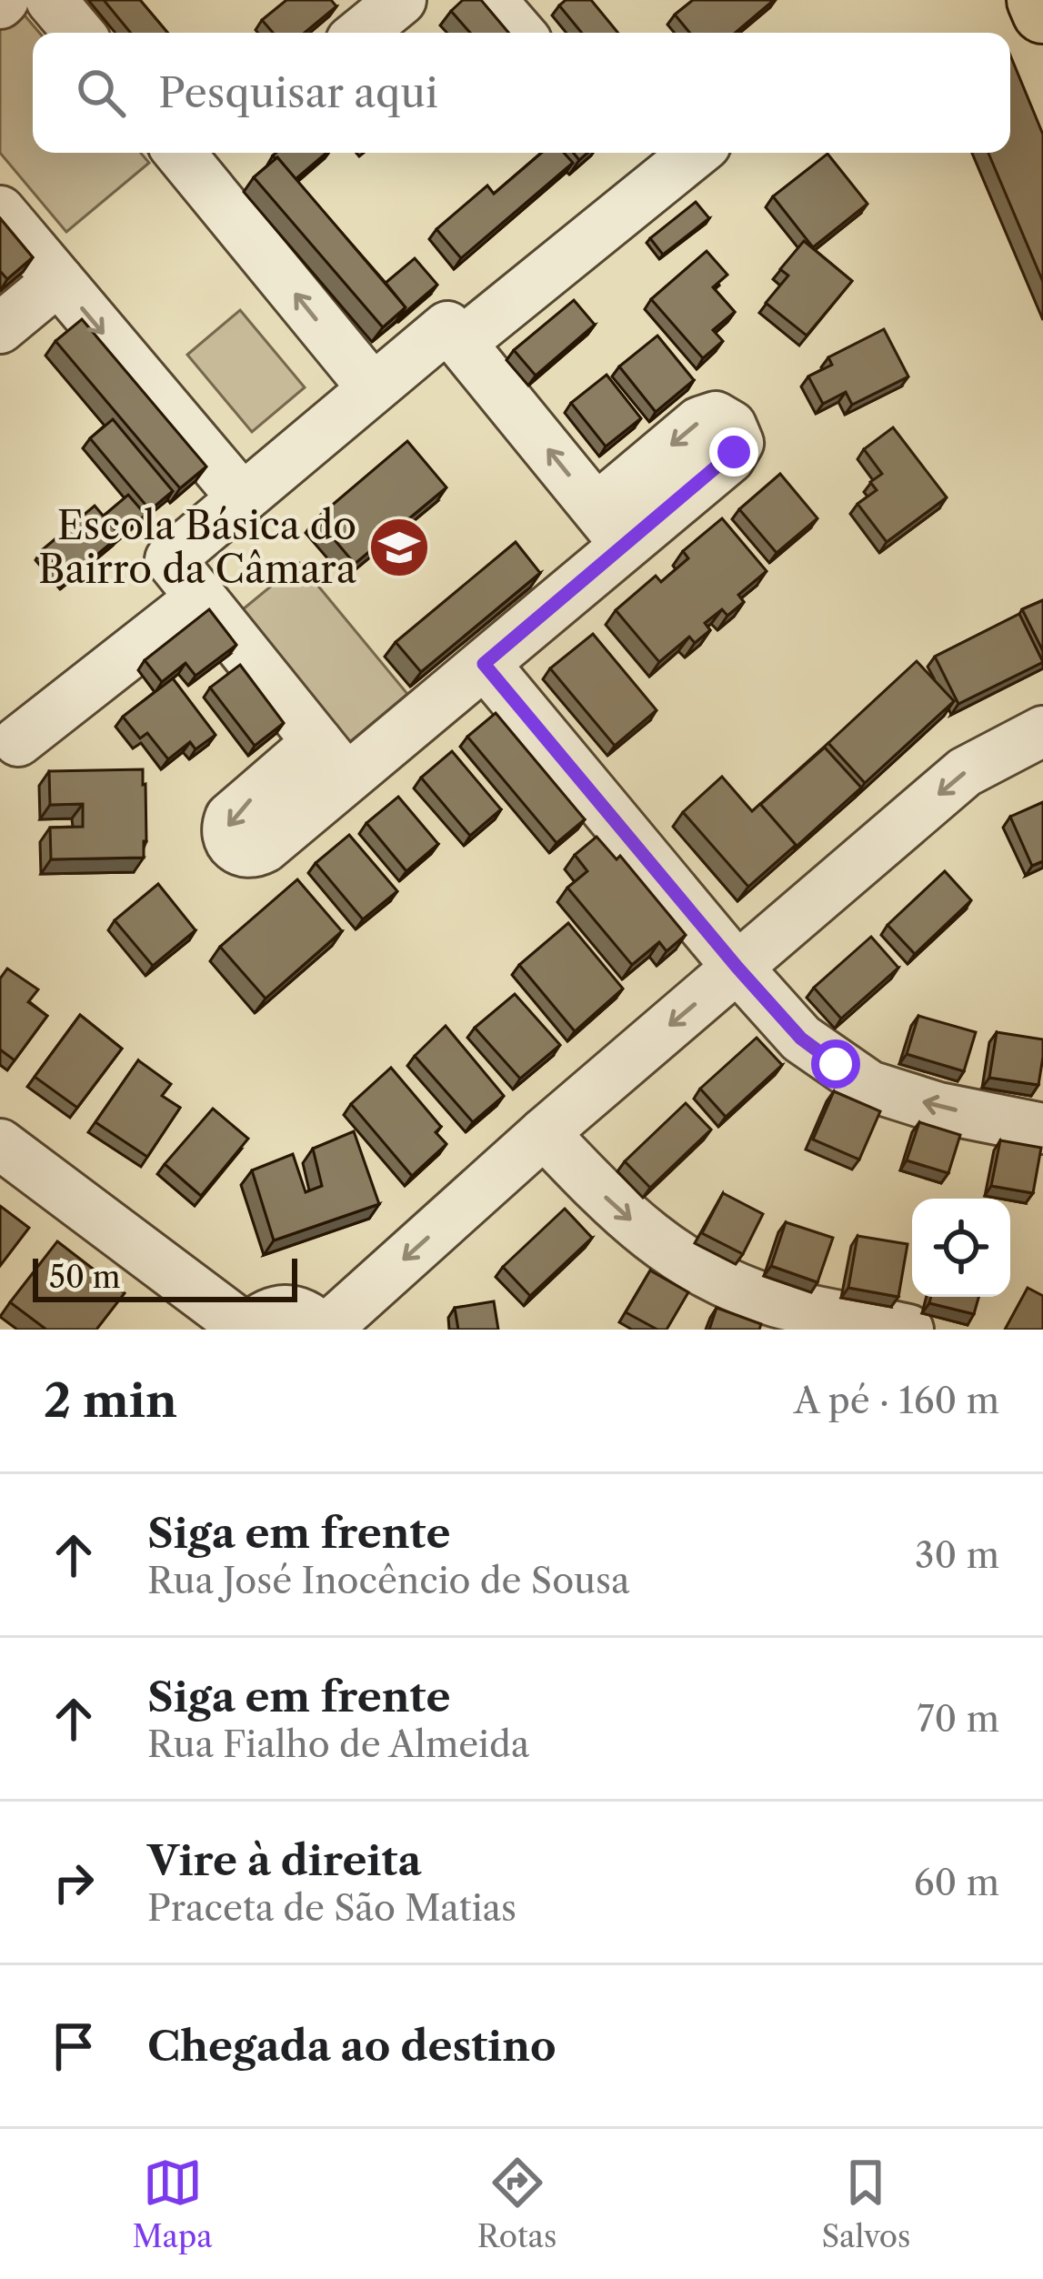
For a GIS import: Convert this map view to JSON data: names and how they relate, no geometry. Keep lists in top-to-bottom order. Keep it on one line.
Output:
{"places":{"school or university":["Escola Básica do Bairro da Câmara"]},"scale_bar":"50 m","page":{"search":"Pesquisar aqui","scale":"50 m","heading":["2 min","A pé · 160 m"],"list":[["Siga em frente","Rua José Inocêncio de Sousa","30 m"],["Siga em frente","Rua Fialho de Almeida","70 m"],["Vire à direita","Praceta de São Matias","60 m"],"Chegada ao destino"],"nav":["Mapa","Rotas","Salvos"]}}
